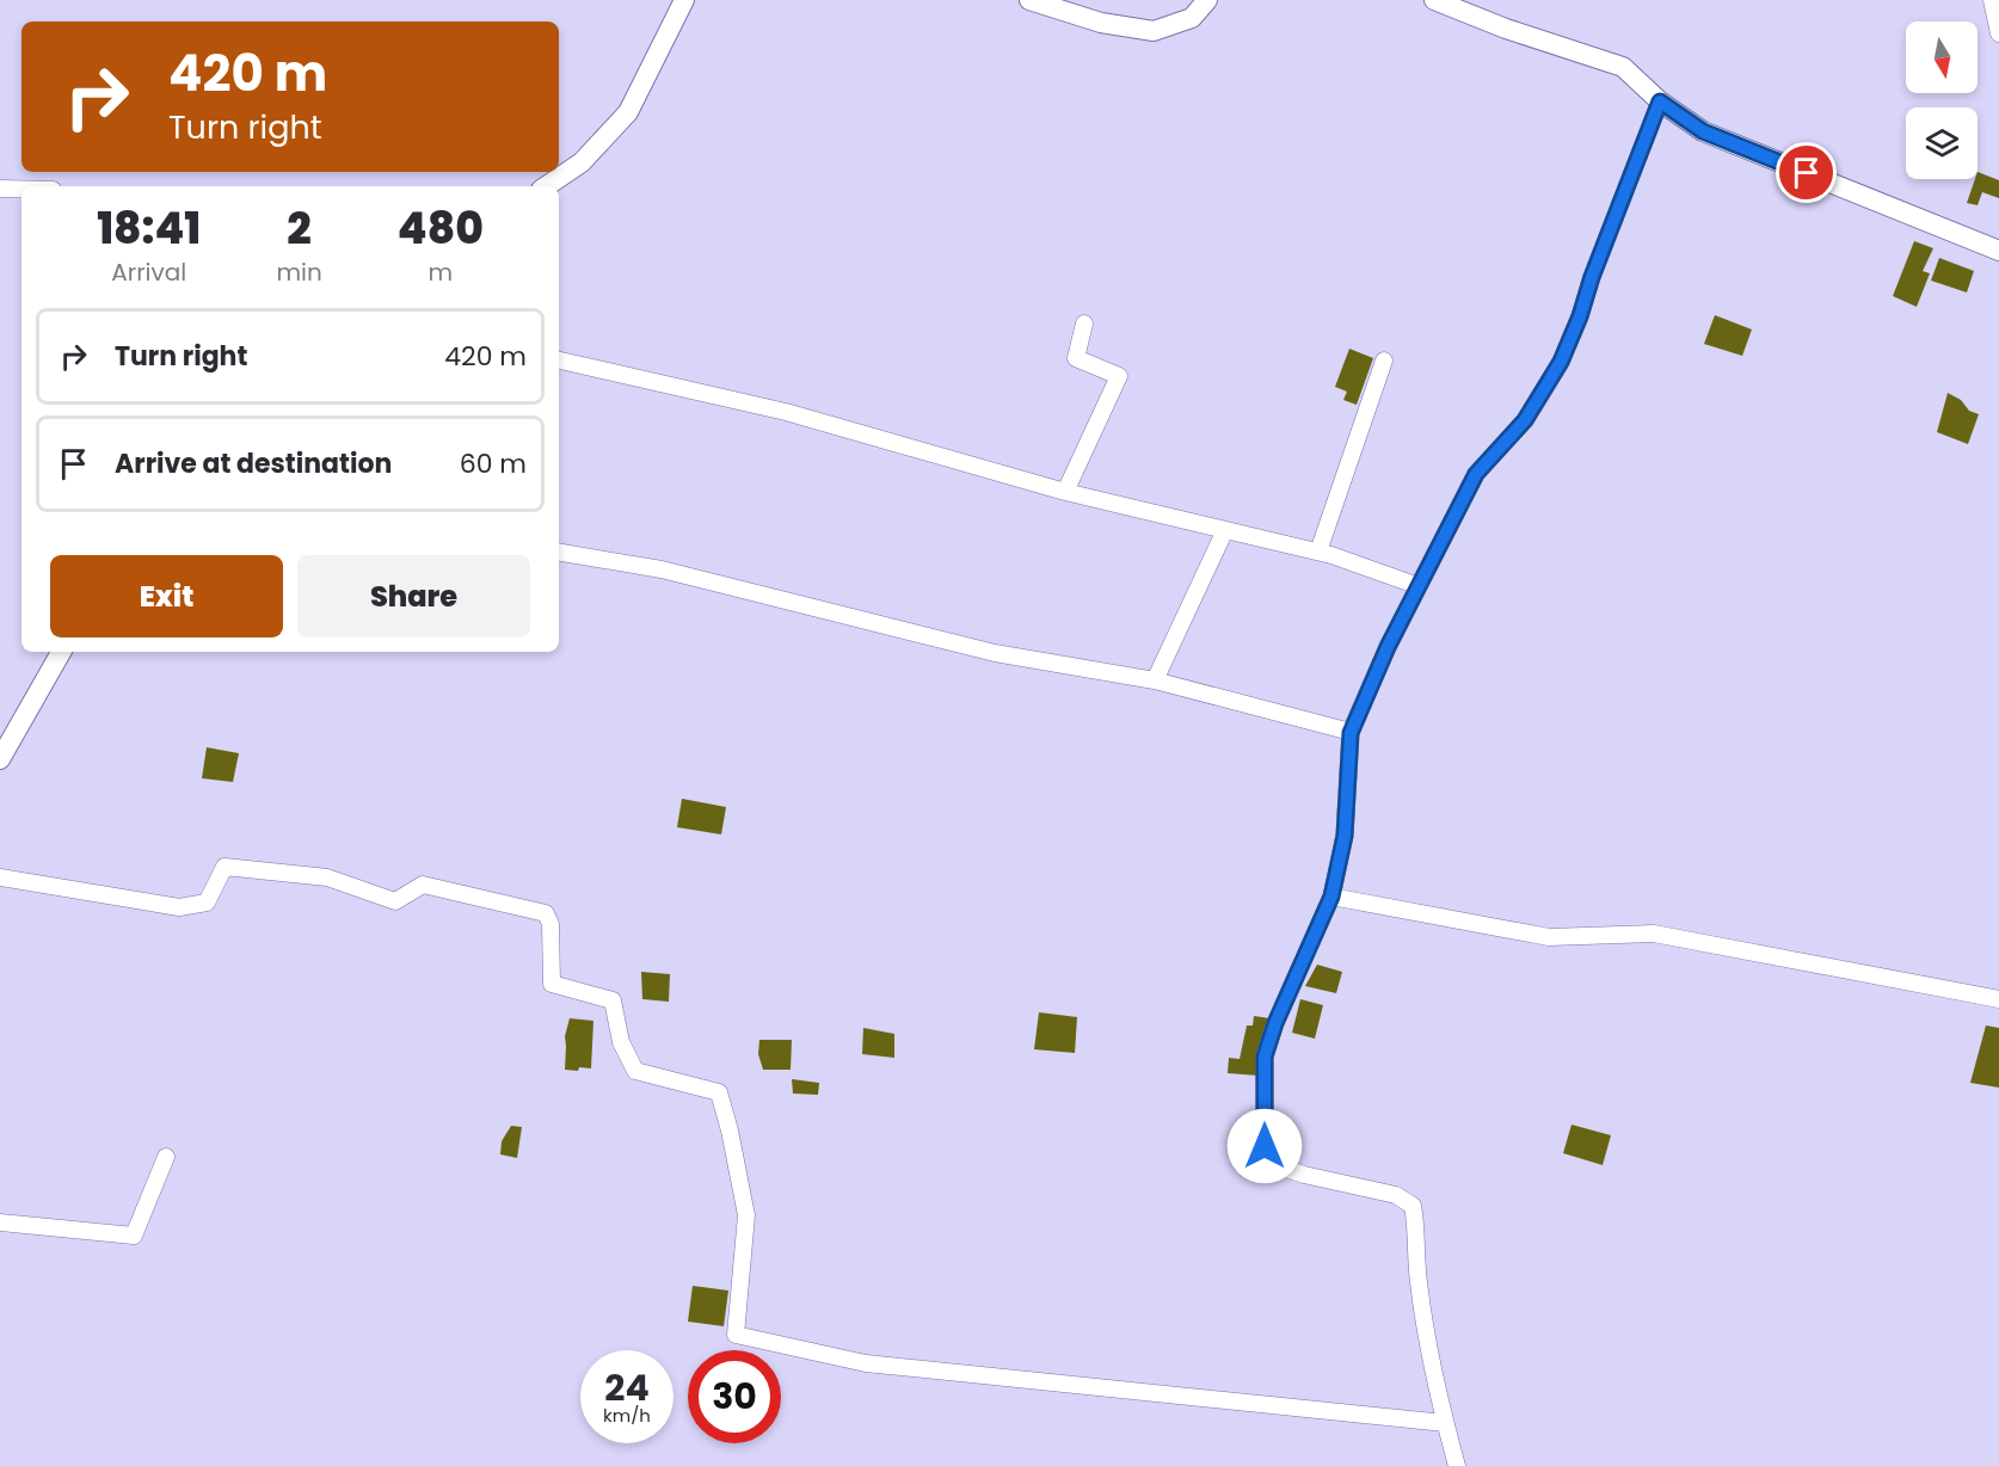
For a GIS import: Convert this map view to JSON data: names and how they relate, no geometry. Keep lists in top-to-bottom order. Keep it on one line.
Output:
{"north":"bottom","page":{"turn":["420 m","Turn right"],"eta":["18:41","Arrival","2","min","480","m"],"list":[{"name":"Turn right","value":"420 m"},{"name":"Arrive at destination","value":"60 m"}],"buttons":["Exit","Share"],"speed":"24 km/h","limit":"30"}}
